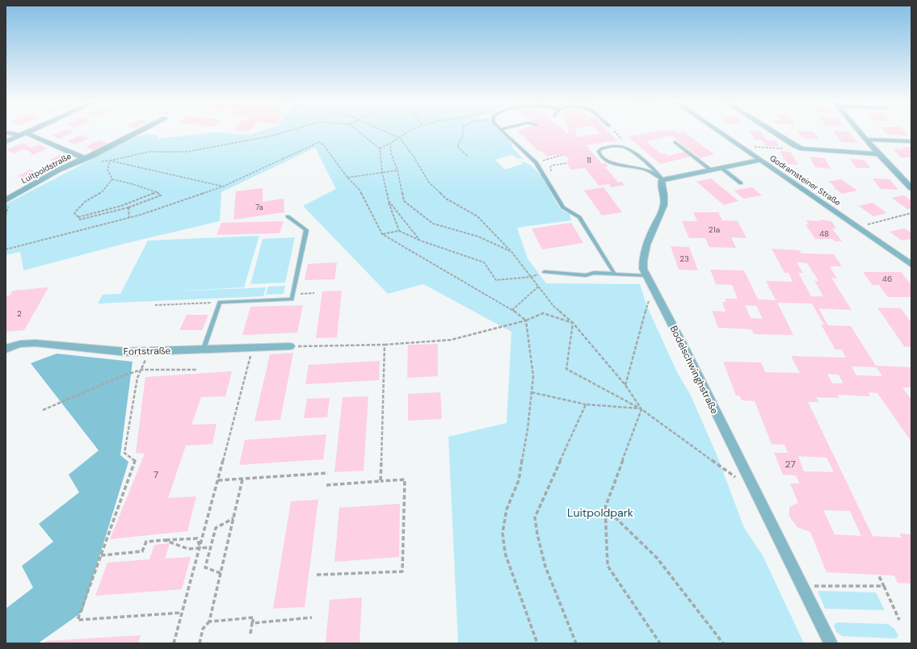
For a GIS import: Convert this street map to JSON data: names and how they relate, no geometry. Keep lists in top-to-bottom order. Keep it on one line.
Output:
{"streets":{"street":["Luitpoldstraße","Godramsteiner Straße","Fortstraße","Bodelschwinghstraße"]},"parks":["Luitpoldpark"],"house_numbers":["11","7a","21a","48","23","46","2","27","7"]}
